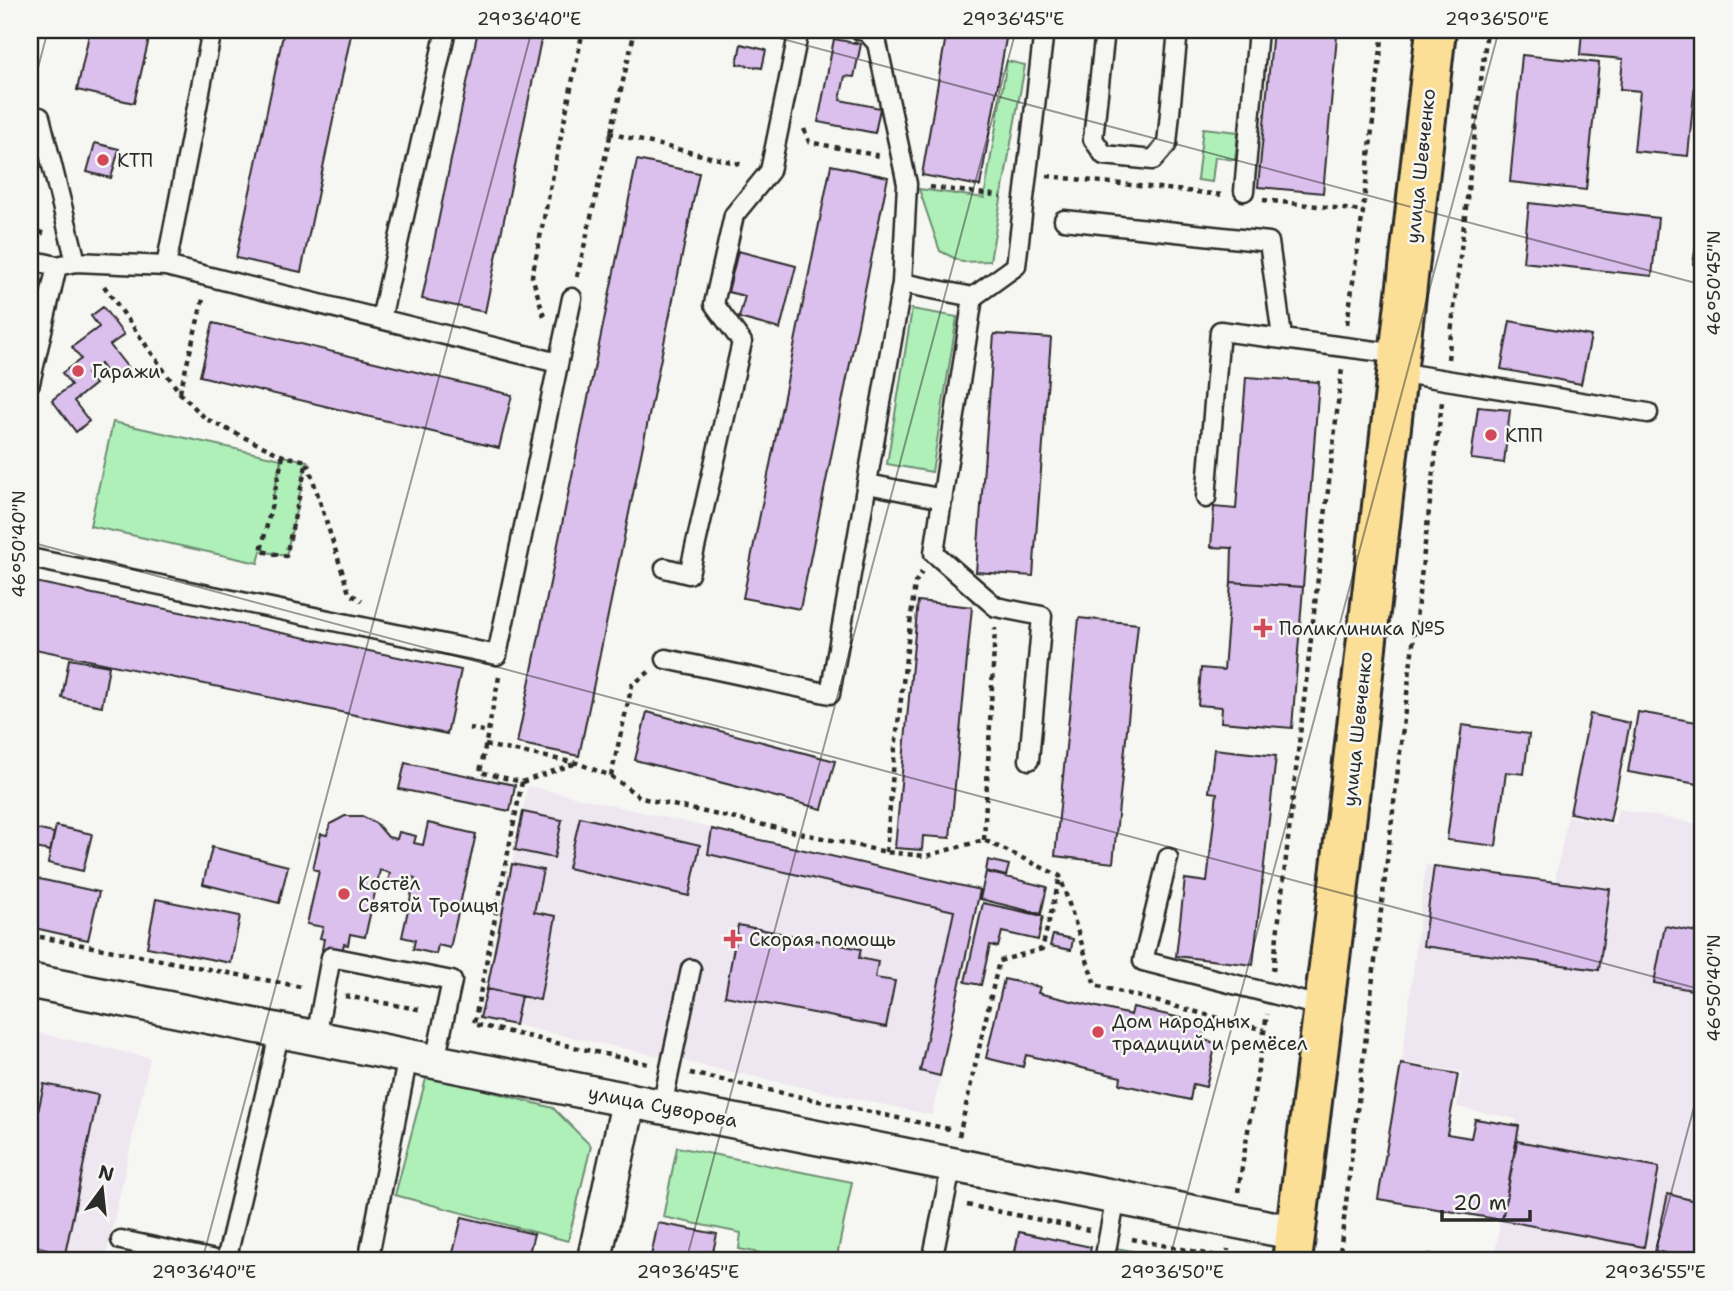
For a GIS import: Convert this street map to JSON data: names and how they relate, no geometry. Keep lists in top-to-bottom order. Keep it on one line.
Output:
{"streets":{"highway":["улица Шевченко"],"street":["улица Суворова"]},"crossings":[["улица Шевченко","улица Суворова"]],"places":{"other":["КТП","Гаражи","КПП","Костёл Святой Троицы","Дом народных традиций и ремёсел"],"health":["Поликлиника №5","Скорая помощь"]},"scale_bar":"20 m","north":"top","coordinates":["29°36'40\"E","29°36'45\"E","29°36'50\"E","46°50'45\"N","46°50'40\"N","29°36'55\"E"]}
